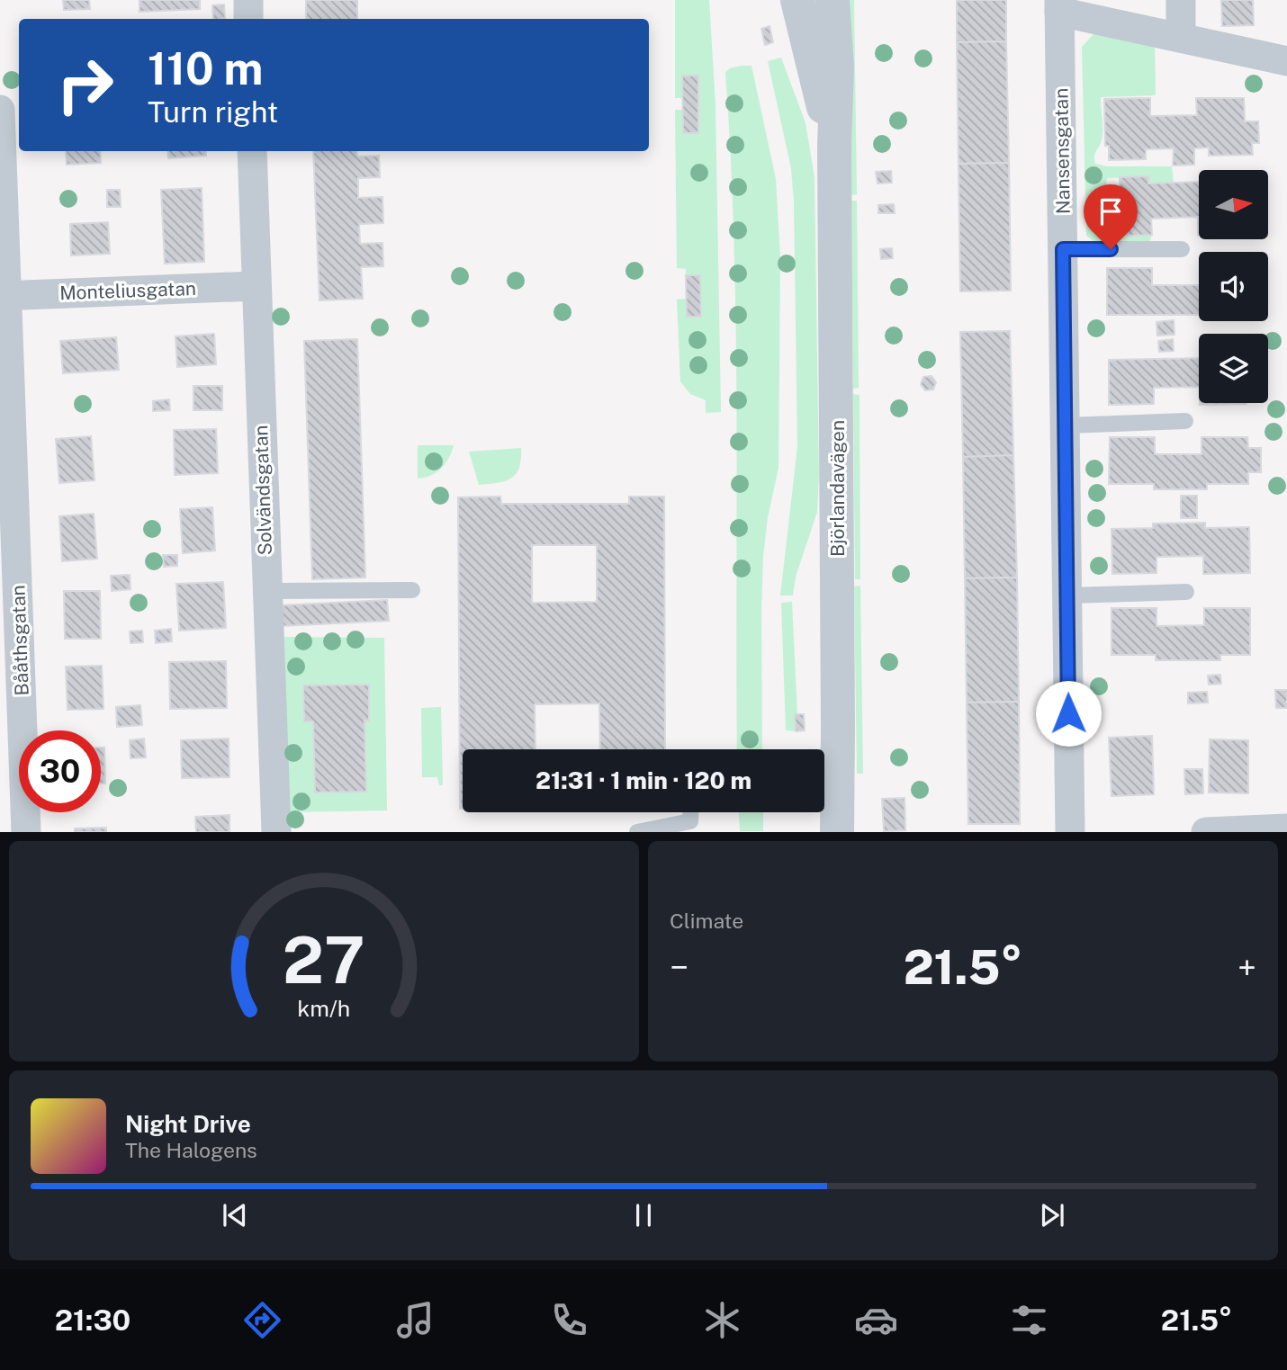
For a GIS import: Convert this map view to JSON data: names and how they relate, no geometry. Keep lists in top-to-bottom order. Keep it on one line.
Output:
{"streets":{"street":["Nansensgatan","Monteliusgatan","Björlandavägen","Solvändsgatan","Bååthsgatan"]},"crossings":[["Monteliusgatan","Solvändsgatan"],["Monteliusgatan","Bååthsgatan"]],"north":"right","page":{"turn":["110 m","Turn right"],"limit":"30","trip":"21:31 · 1 min · 120 m","tile":"Climate","heat":["−","21.5°","+"],"song":["Night Drive","The Halogens"],"tabs":["21:30","21.5°"],"gauge":["27","km/h"]}}
